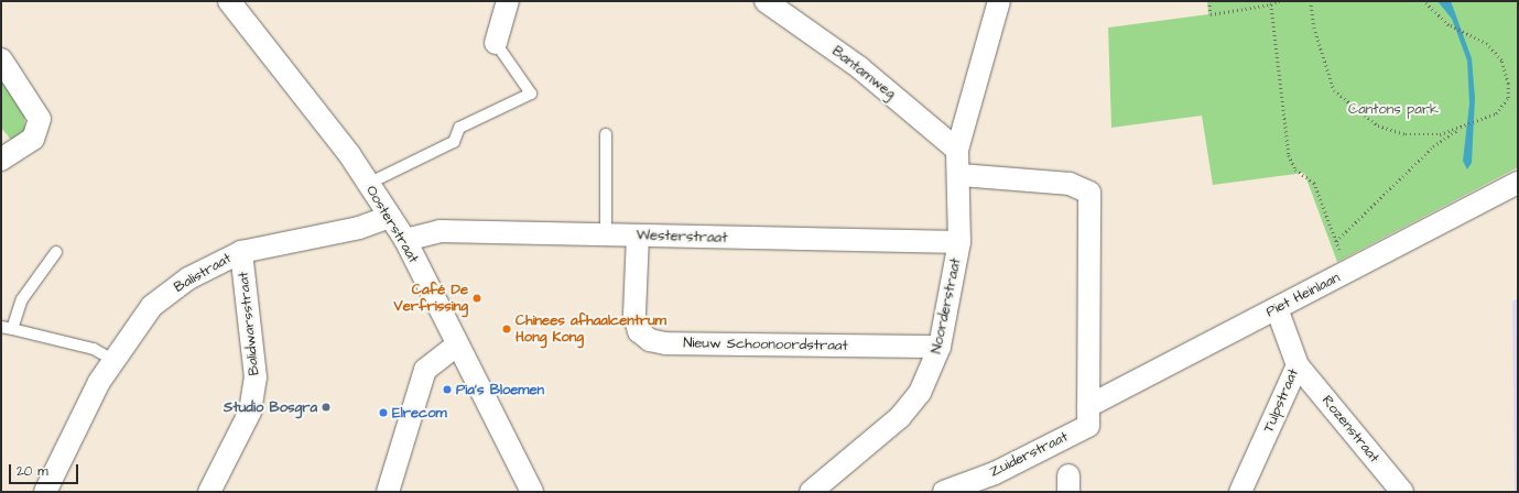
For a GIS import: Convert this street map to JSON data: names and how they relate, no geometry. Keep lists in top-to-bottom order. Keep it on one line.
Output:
{"streets":{"street":["Bantamweg","Oosterstraat","Westerstraat","Balistraat","Piet Heinlaan","Noorderstraat","Balidwarsstraat","Nieuw Schoonoordstraat","Tulpstraat","Rozenstraat","Zuiderstraat"]},"crossings":[["Bantamweg","Noorderstraat"],["Oosterstraat","Westerstraat"],["Oosterstraat","Balistraat"],["Westerstraat","Noorderstraat"],["Westerstraat","Nieuw Schoonoordstraat"],["Balistraat","Balidwarsstraat"],["Piet Heinlaan","Tulpstraat"],["Piet Heinlaan","Zuiderstraat"],["Noorderstraat","Nieuw Schoonoordstraat"],["Tulpstraat","Rozenstraat"]],"parks":["Cantons park"],"places":["Café De Verfrissing","Chinees afhaalcentrum Hong Kong","Pia's Bloemen","Studio Bosgra","Elrecom"],"scale_bar":"20 m"}
